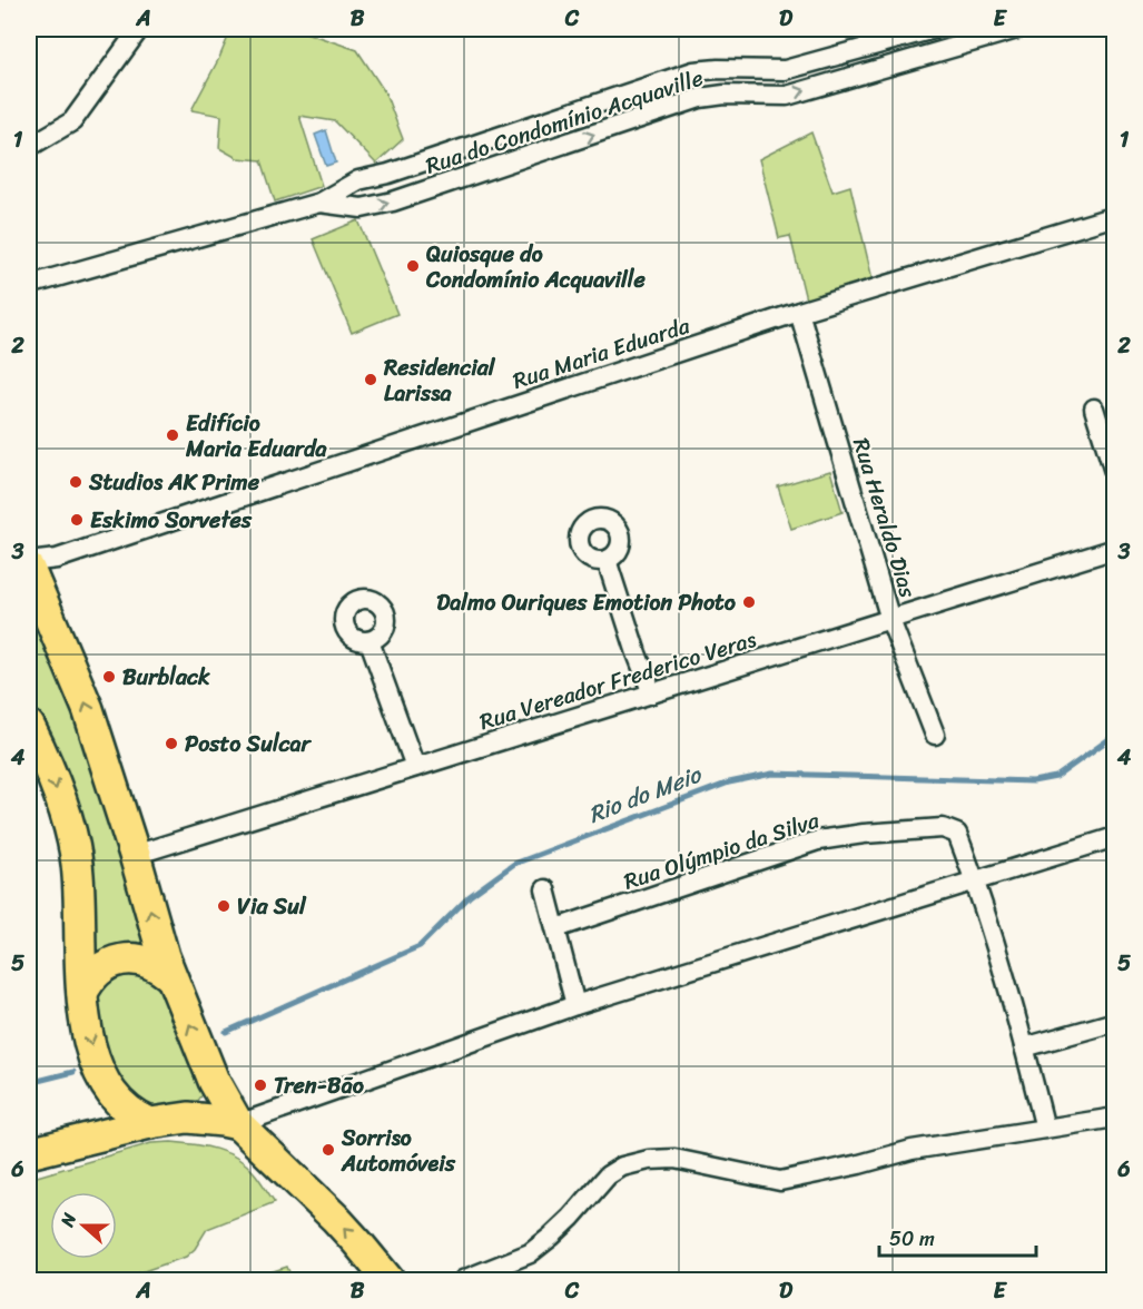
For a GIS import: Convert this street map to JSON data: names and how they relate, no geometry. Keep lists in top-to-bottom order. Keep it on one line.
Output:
{"streets":{"street":["Rua do Condomínio Acquaville","Rua Maria Eduarda","Rua Heraldo Dias","Rua Vereador Frederico Veras","Rua Olýmpio da Silva"]},"crossings":[["Rua Maria Eduarda","Rua Heraldo Dias"],["Rua Heraldo Dias","Rua Vereador Frederico Veras"]],"water":["Rio do Meio"],"places":["Quiosque do Condomínio Acquaville","Residencial Larissa","Edifício Maria Eduarda","Studios AK Prime","Eskimo Sorvetes","Dalmo Ouriques Emotion Photo","Burblack","Posto Sulcar","Via Sul","Tren-Bão","Sorriso Automóveis"],"scale_bar":"50 m","north":"left","grid":{"columns":["A","B","C","D","E"],"rows":["1","2","3","4","5","6"]}}
